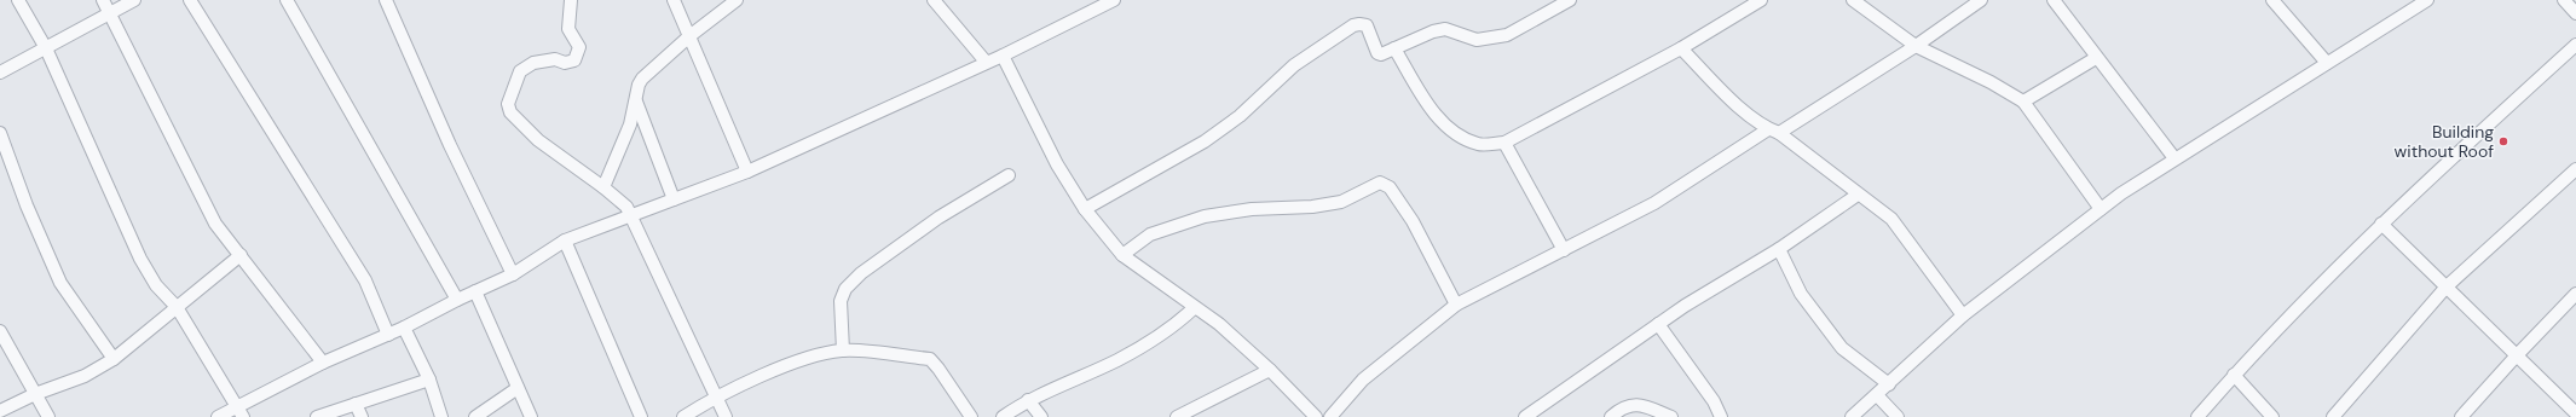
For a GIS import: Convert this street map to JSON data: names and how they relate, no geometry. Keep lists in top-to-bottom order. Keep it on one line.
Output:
{"places":["Building without Roof"]}
